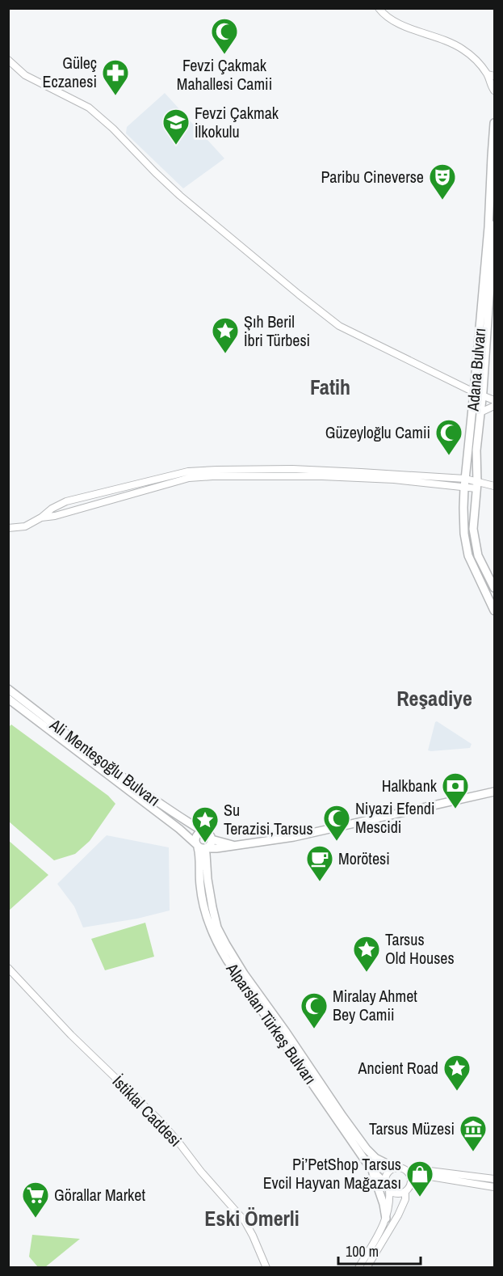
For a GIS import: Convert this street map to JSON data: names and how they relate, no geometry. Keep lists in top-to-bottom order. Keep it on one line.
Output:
{"streets":{"main road":["Adana Bulvarı","Ali Menteşoğlu Bulvarı","Alparslan Türkeş Bulvarı"],"street":["İstiklal Caddesi"]},"crossings":[["Ali Menteşoğlu Bulvarı","Alparslan Türkeş Bulvarı"]],"districts":["Fatih","Reşadiye","Eski Ömerli"],"places":{"mosque":["Fevzi Çakmak Mahallesi Camii","Güzeyloğlu Camii","Niyazi Efendi Mescidi","Miralay Ahmet Bey Camii"],"pharmacy":["Güleç Eczanesi"],"school or university":["Fevzi Çakmak İlkokulu"],"theatre":["Paribu Cineverse"],"place":["Şıh Beril İbri Türbesi","Su Terazisi,Tarsus","Tarsus Old Houses","Ancient Road"],"bank":["Halkbank"],"cafe":["Morötesi"],"museum":["Tarsus Müzesi"],"shop":["Pi’PetShop Tarsus Evcil Hayvan Mağazası"],"supermarket":["Görallar Market"]},"scale_bar":"100 m"}
